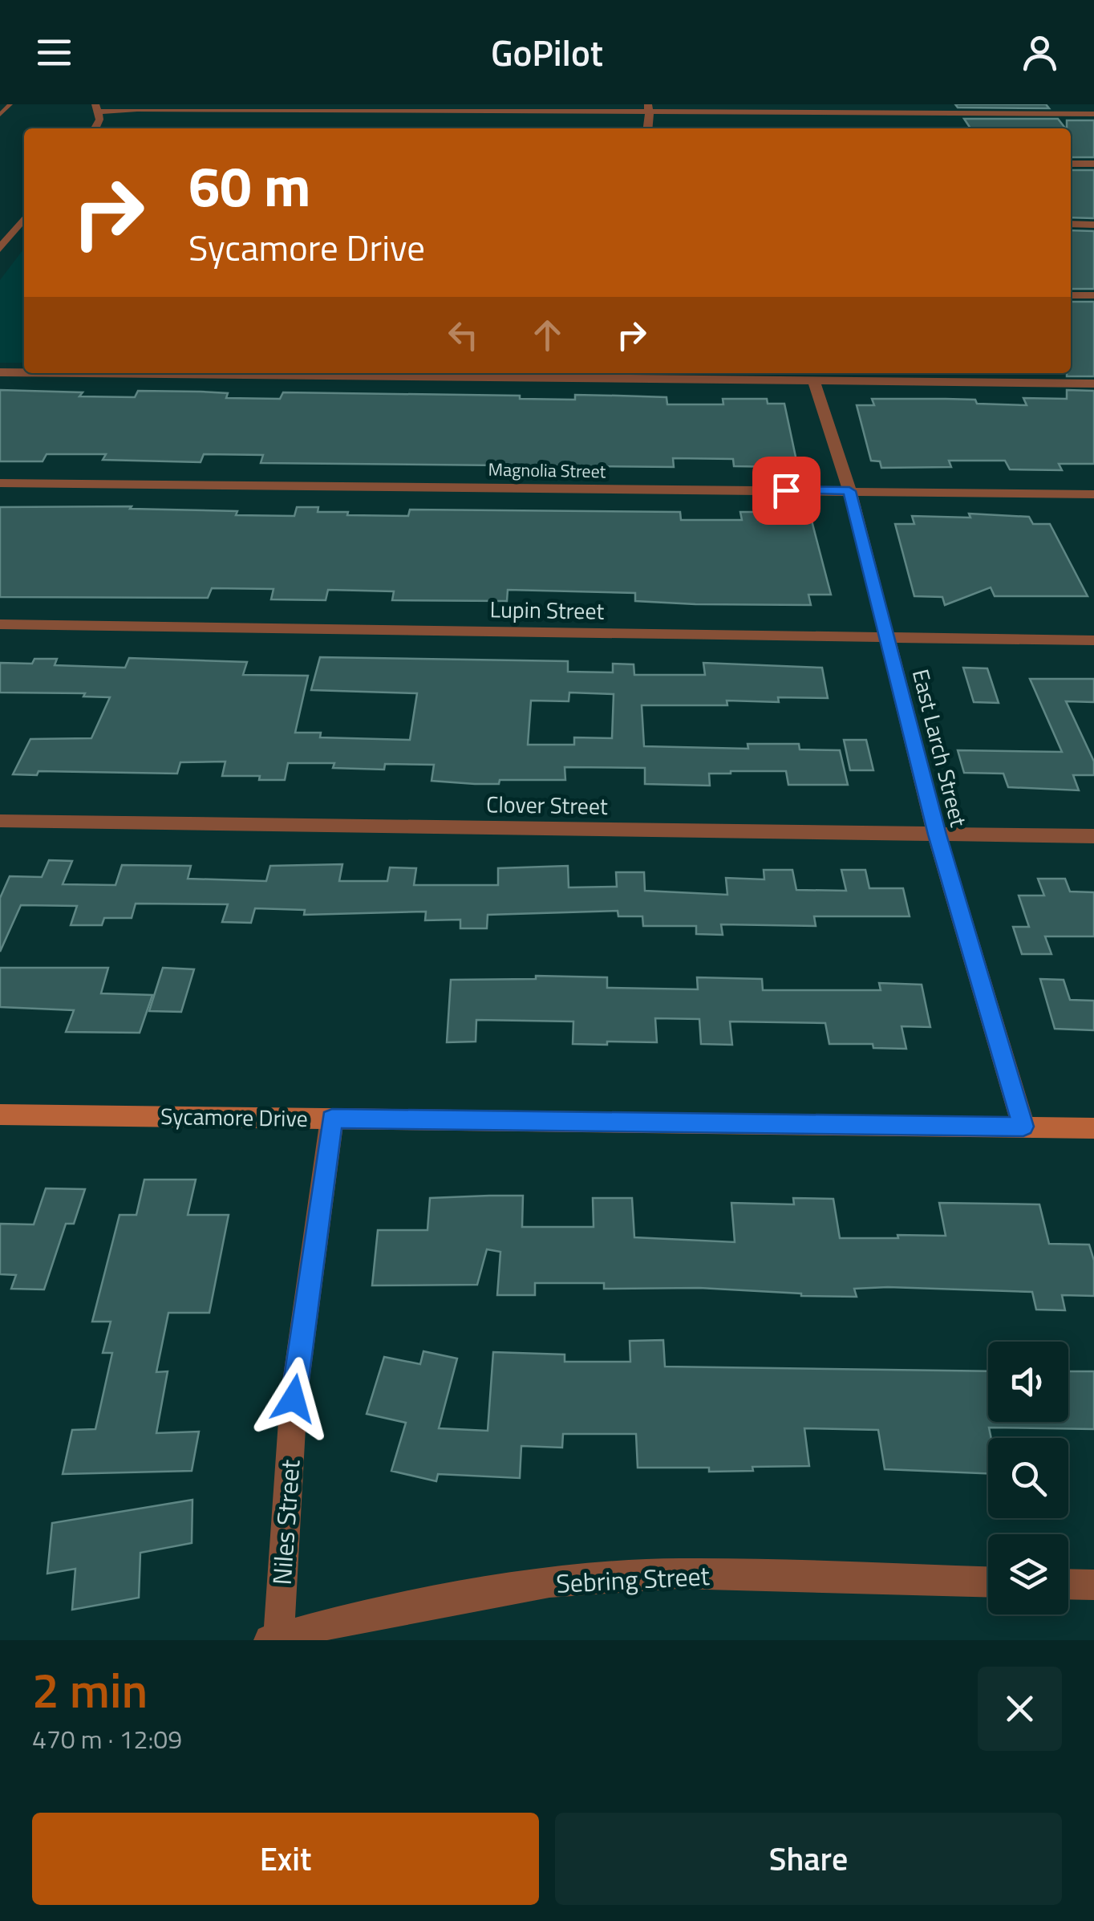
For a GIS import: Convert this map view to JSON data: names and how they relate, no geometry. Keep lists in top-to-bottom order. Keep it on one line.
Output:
{"streets":{"main road":["Sycamore Drive"],"street":["Magnolia Street","Lupin Street","East Larch Street","Clover Street","Niles Street","Sebring Street"]},"crossings":[["Magnolia Street","East Larch Street"],["Lupin Street","East Larch Street"],["East Larch Street","Clover Street"],["East Larch Street","Sycamore Drive"],["Sycamore Drive","Niles Street"],["Niles Street","Sebring Street"]],"page":{"header":"GoPilot","turn":["60 m","Sycamore Drive"],"heading":["2 min","470 m · 12:09"],"buttons":["Exit","Share"]}}
